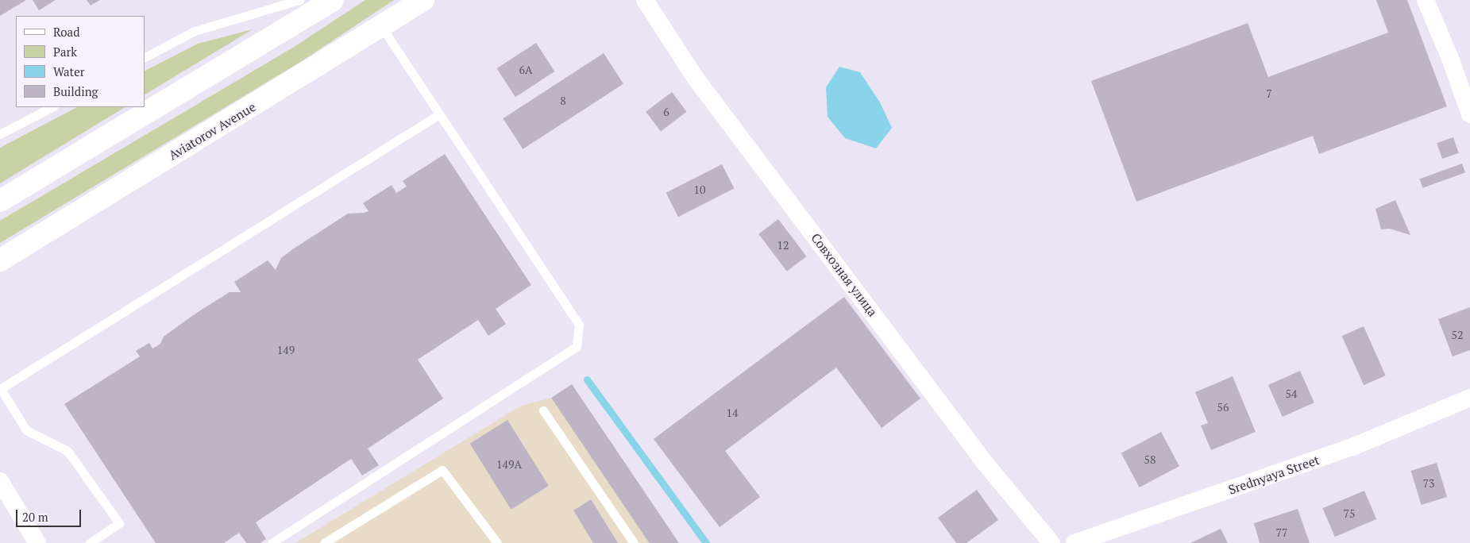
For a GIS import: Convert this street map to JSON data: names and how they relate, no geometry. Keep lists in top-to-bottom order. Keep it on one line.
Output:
{"streets":{"main road":["Aviatorov Avenue"],"street":["Совхозная улица","Srednyaya Street"]},"house_numbers":["6А","7","8","6","10","12","52","149","54","56","14","58","149А","73","75","77"],"legend":["Road","Park","Water","Building"],"scale_bar":"20 m"}
